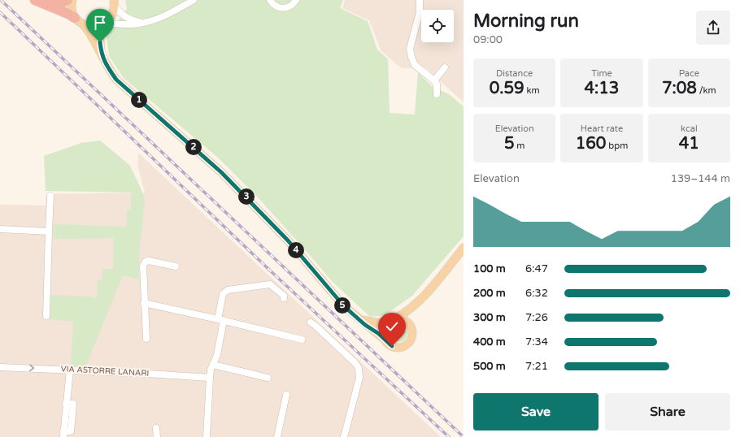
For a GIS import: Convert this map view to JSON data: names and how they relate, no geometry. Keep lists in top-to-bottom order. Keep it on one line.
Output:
{"streets":{"street":["VIA ASTORRE LANARI"]},"page":{"heading":["Morning run","09:00"],"stats":[["Distance","0.59 km"],["Time","4:13"],["Pace","7:08 /km"],["Elevation","5 m"],["Heart rate","160 bpm"],["kcal","41"]],"pins":["1","2","3","4","5"],"chart":["Elevation","139–144 m"],"list":[{"name":"100 m","note":"6:47"},{"name":"200 m","note":"6:32"},{"name":"300 m","note":"7:26"},{"name":"400 m","note":"7:34"},{"name":"500 m","note":"7:21"}],"buttons":["Save","Share"]}}
